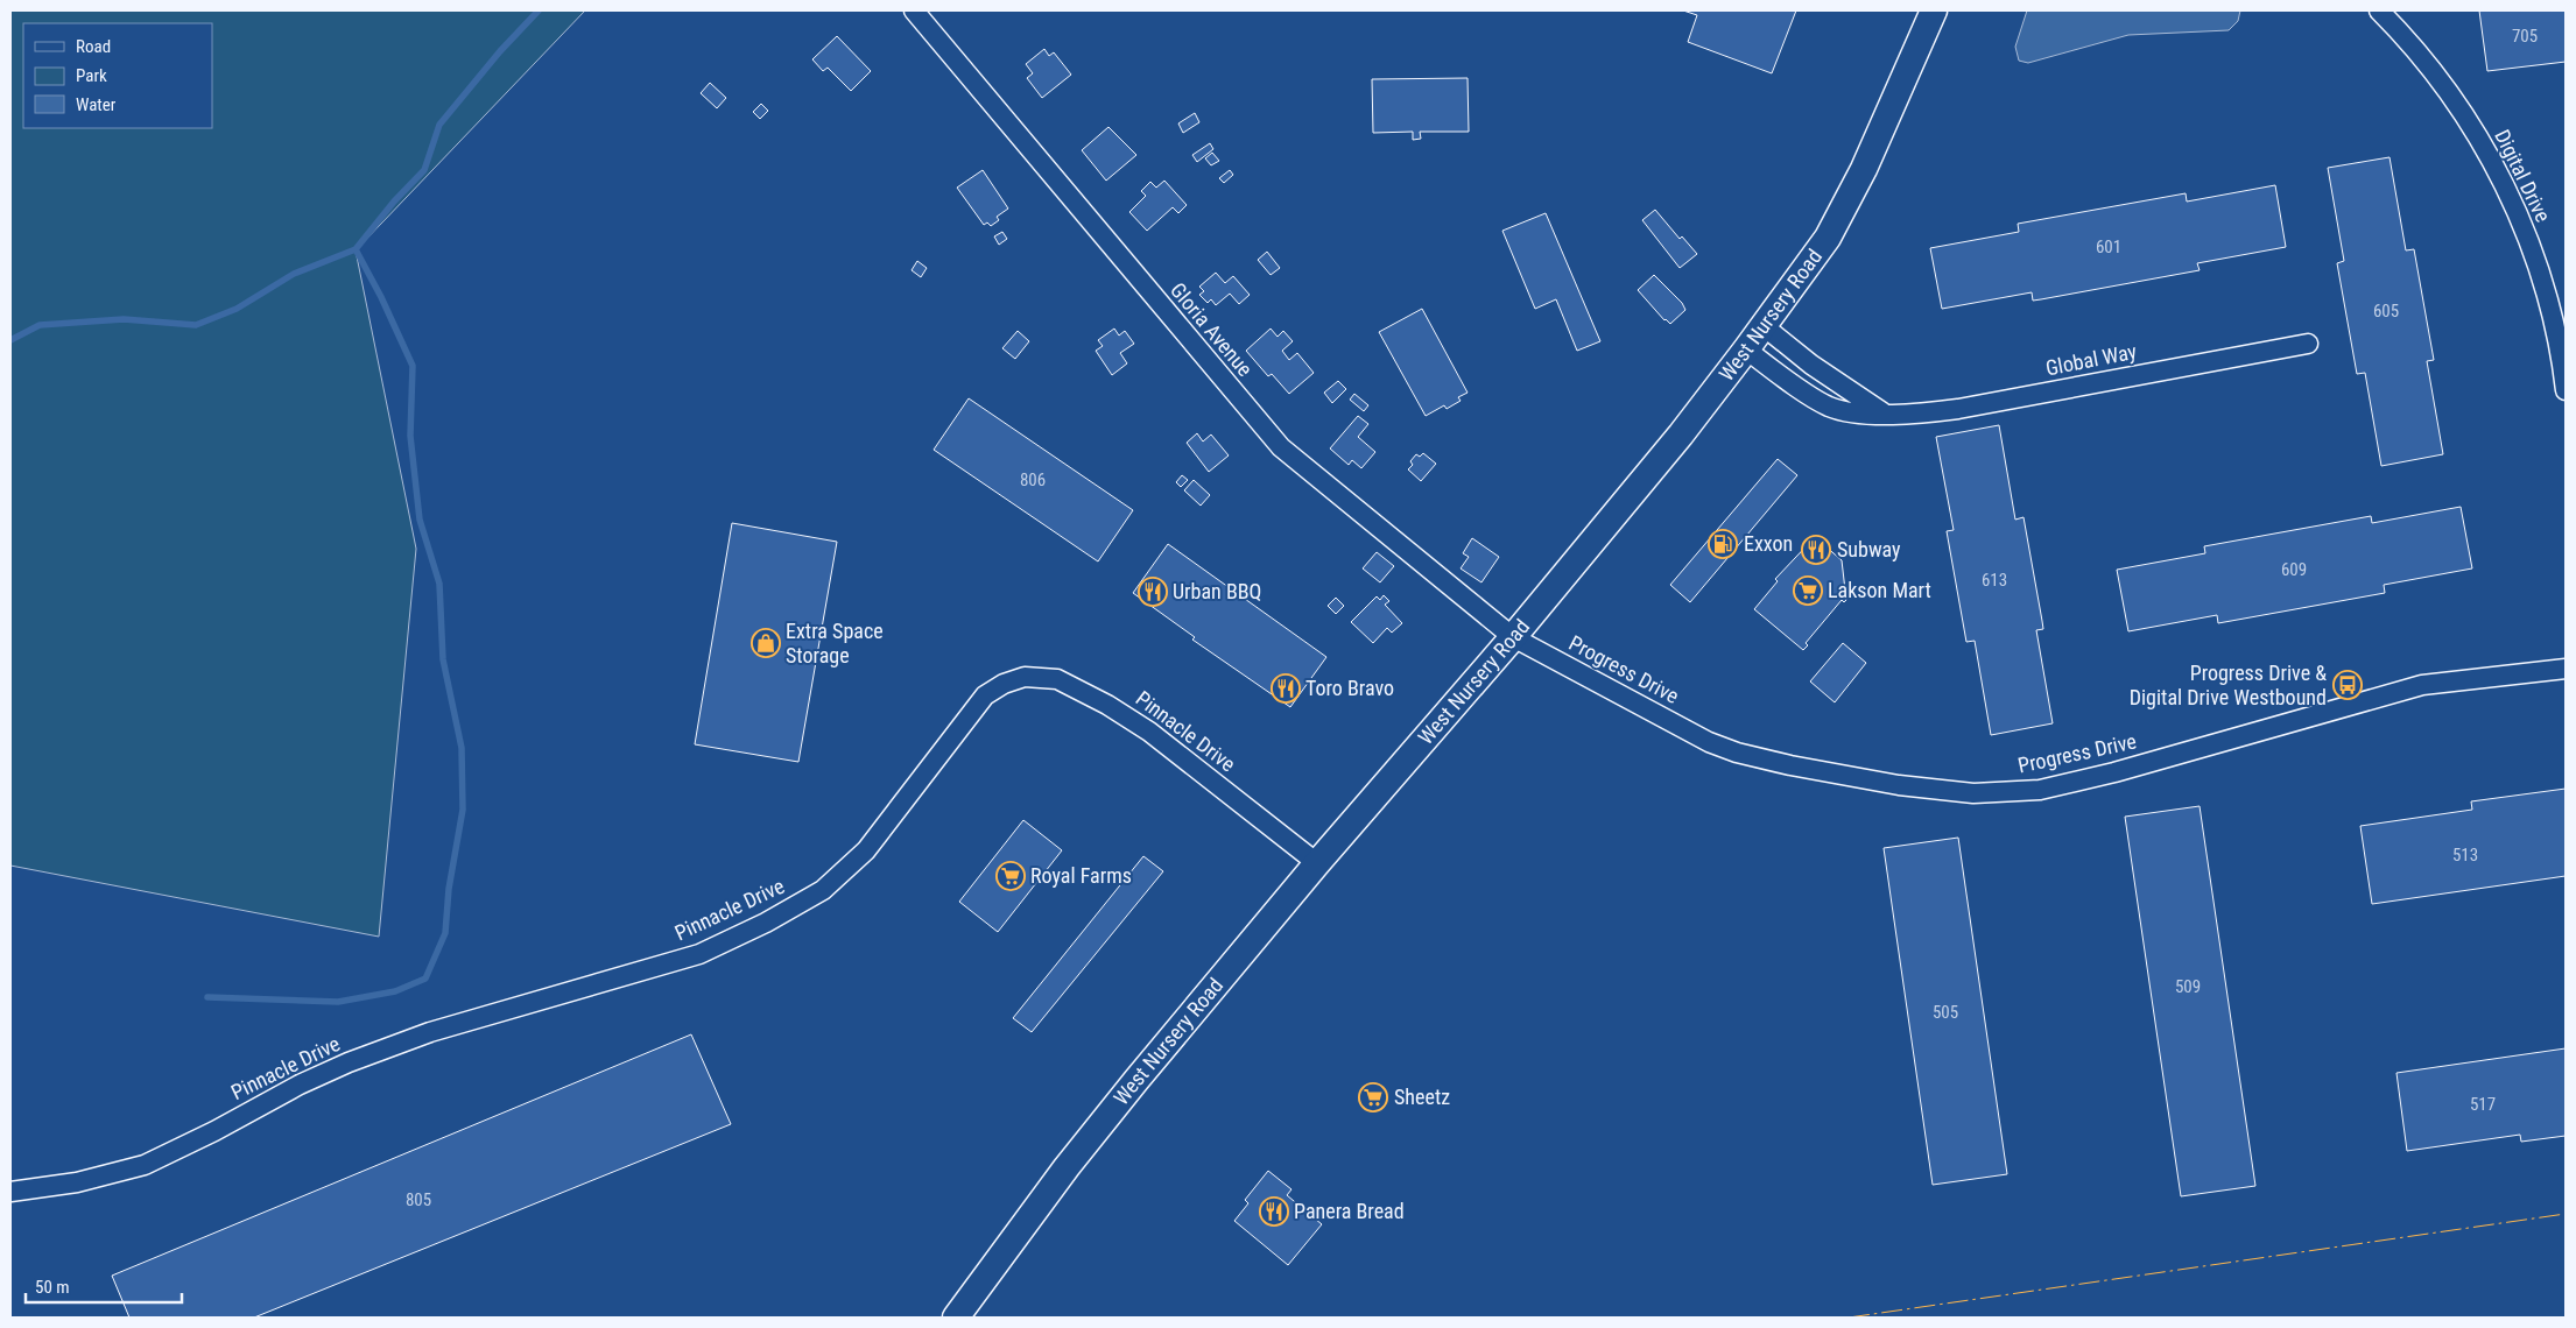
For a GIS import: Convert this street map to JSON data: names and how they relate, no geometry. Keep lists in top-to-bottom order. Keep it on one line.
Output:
{"streets":{"main road":["West Nursery Road"],"street":["Digital Drive","Gloria Avenue","Global Way","Progress Drive","Pinnacle Drive"]},"crossings":[["West Nursery Road","Gloria Avenue"],["West Nursery Road","Global Way"],["West Nursery Road","Progress Drive"],["West Nursery Road","Pinnacle Drive"],["Gloria Avenue","Progress Drive"]],"places":{"fuel station":["Exxon"],"restaurant":["Subway","Urban BBQ","Toro Bravo","Panera Bread"],"supermarket":["Lakson Mart","Royal Farms","Sheetz"],"shop":["Extra Space Storage"],"bus stop":["Progress Drive & Digital Drive Westbound"]},"house_numbers":["705","601","605","806","609","613","513","509","505","517","805"],"legend":["Road","Park","Water"],"scale_bar":"50 m"}
